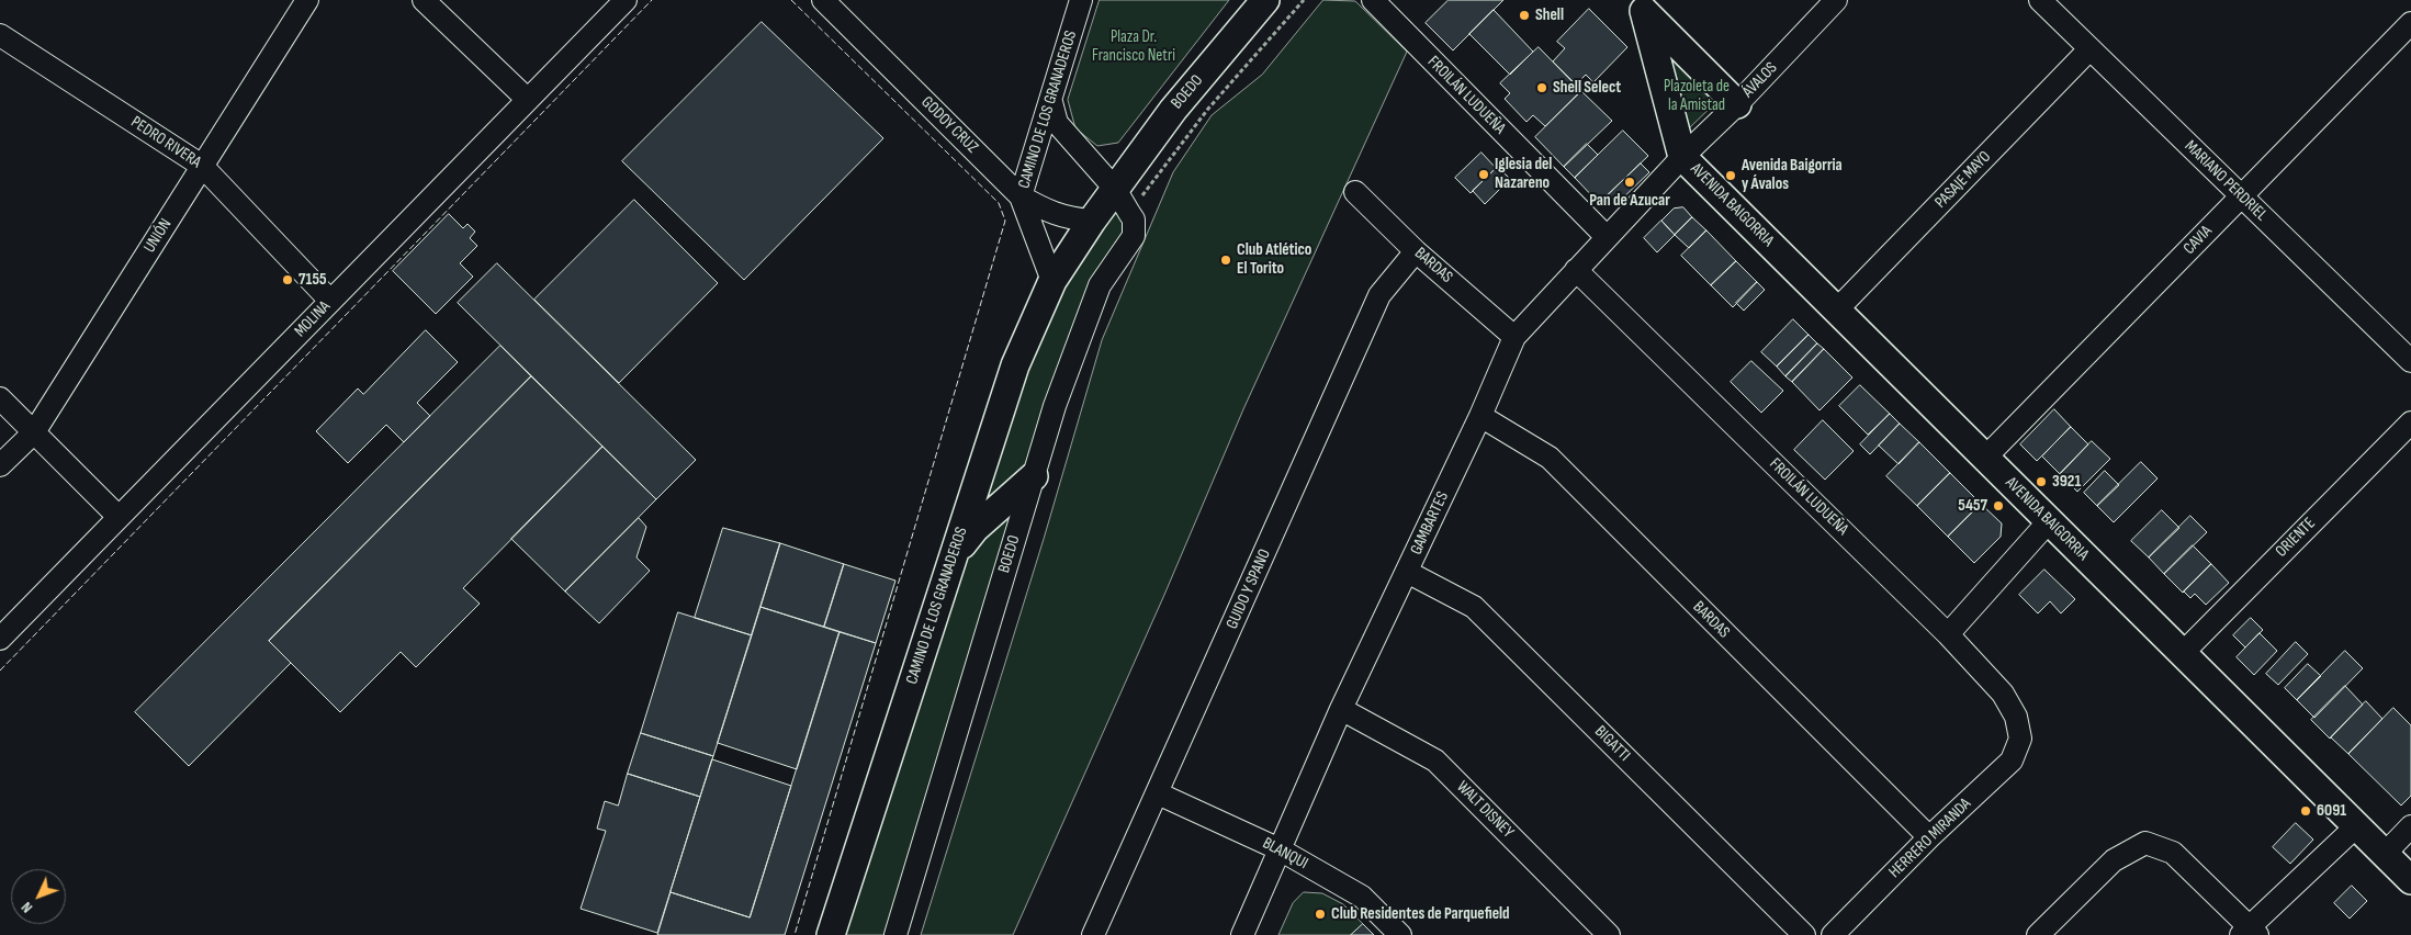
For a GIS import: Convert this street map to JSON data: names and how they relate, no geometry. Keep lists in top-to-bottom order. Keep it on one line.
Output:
{"streets":{"main road":["BOEDO","CAMINO DE LOS GRANADEROS","AVENIDA BAIGORRIA"],"street":["ÁVALOS","FROILÁN LUDUEÑA","GODOY CRUZ","PEDRO RIVERA","PASAJE MAYO","MARIANO PERDRIEL","UNIÓN","CAVIA","BARDAS","MOLINA","GAMBARTES","ORIENTE","GUIDO Y SPANO","BIGATTI","WALT DISNEY","HERRERO MIRANDA","BLANQUI"]},"crossings":[["ÁVALOS","AVENIDA BAIGORRIA"],["ÁVALOS","GAMBARTES"],["BOEDO","CAMINO DE LOS GRANADEROS"],["BOEDO","GODOY CRUZ"],["FROILÁN LUDUEÑA","GAMBARTES"],["FROILÁN LUDUEÑA","HERRERO MIRANDA"],["CAMINO DE LOS GRANADEROS","GODOY CRUZ"],["PEDRO RIVERA","UNIÓN"],["PEDRO RIVERA","MOLINA"],["PASAJE MAYO","MARIANO PERDRIEL"],["PASAJE MAYO","AVENIDA BAIGORRIA"],["MARIANO PERDRIEL","CAVIA"],["AVENIDA BAIGORRIA","CAVIA"],["AVENIDA BAIGORRIA","GAMBARTES"],["AVENIDA BAIGORRIA","ORIENTE"],["BARDAS","GAMBARTES"],["BARDAS","GUIDO Y SPANO"],["BARDAS","HERRERO MIRANDA"],["GAMBARTES","BIGATTI"],["GAMBARTES","WALT DISNEY"],["GAMBARTES","BLANQUI"],["GUIDO Y SPANO","BLANQUI"]],"parks":["Plaza Dr. Francisco Netri","Plazoleta de la Amistad"],"places":["Shell","Shell Select","Iglesia del Nazareno","Avenida Baigorria y Ávalos","Pan de Azucar","Club Atlético El Torito","7155","3921","5457","6091","Club Residentes de Parquefield"],"north":"bottom left"}
